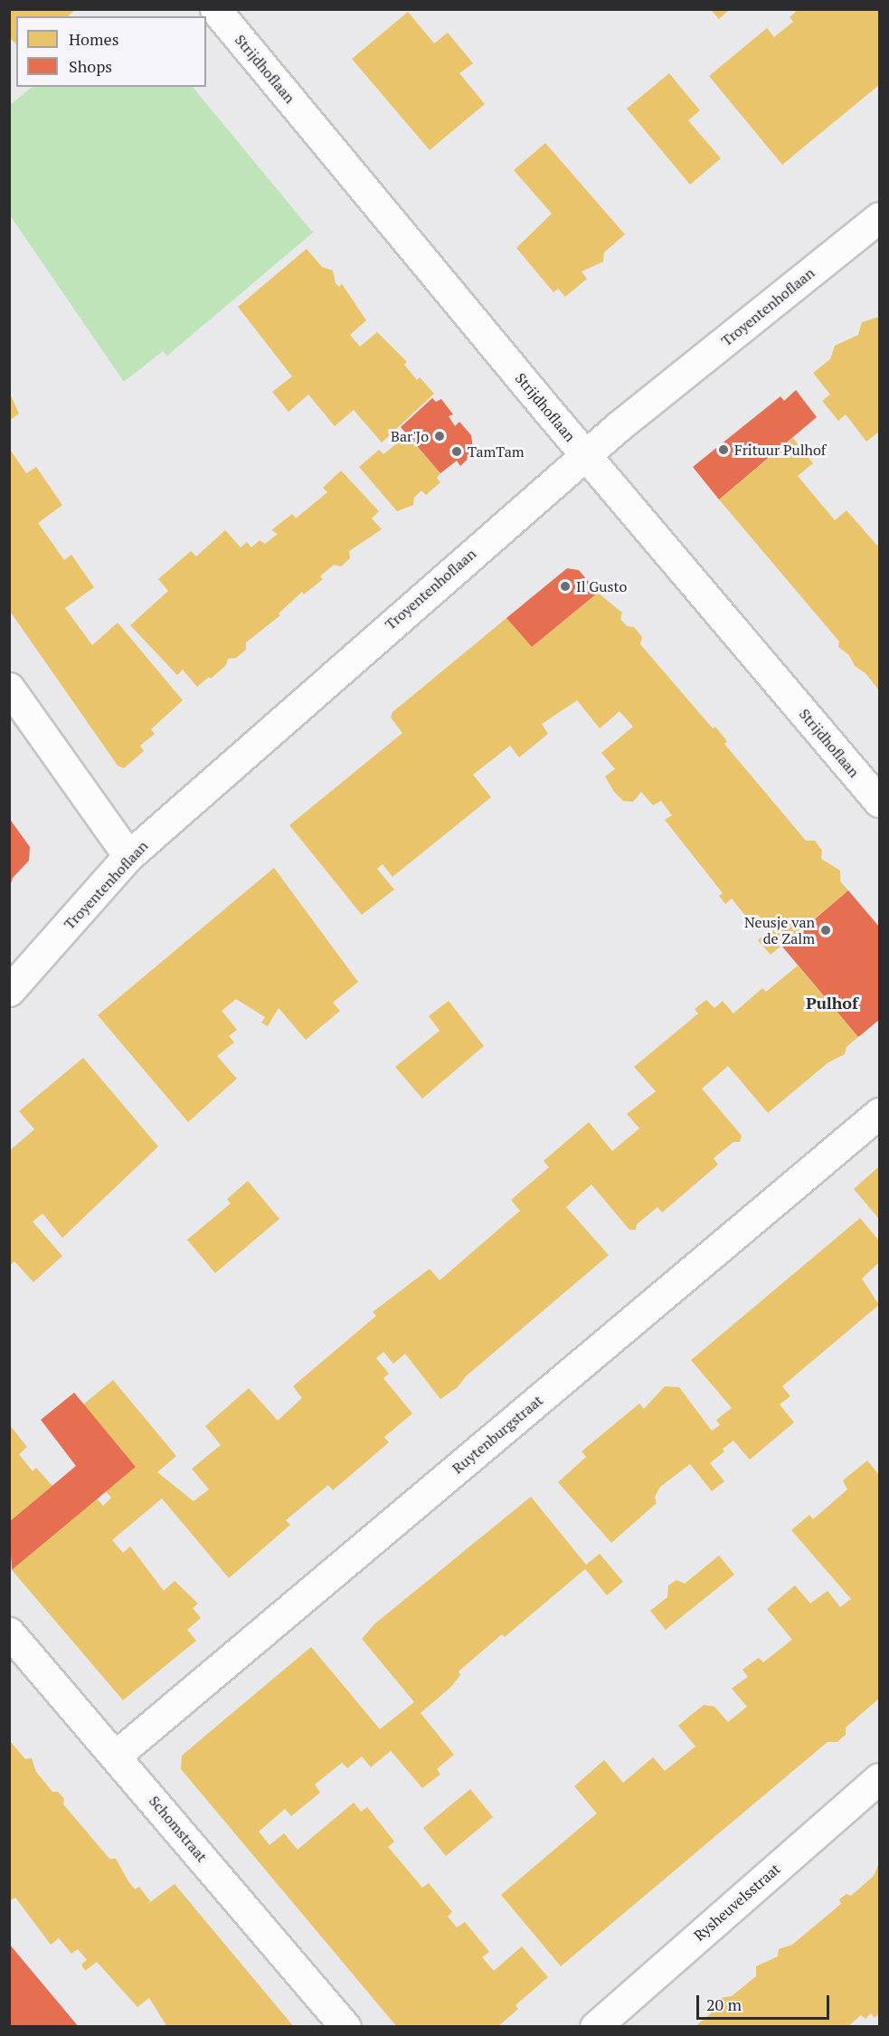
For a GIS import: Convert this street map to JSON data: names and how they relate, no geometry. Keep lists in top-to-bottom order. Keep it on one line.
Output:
{"streets":{"street":["Strijdhoflaan","Troyentenhoflaan","Ruytenburgstraat","Schomstraat","Rysheuvelsstraat"]},"crossings":[["Strijdhoflaan","Troyentenhoflaan"],["Ruytenburgstraat","Schomstraat"]],"districts":["Pulhof"],"places":["Bar'Jo","Frituur Pulhof","TamTam","Il Gusto","Neusje van de Zalm"],"legend":["Homes","Shops"],"scale_bar":"20 m"}
